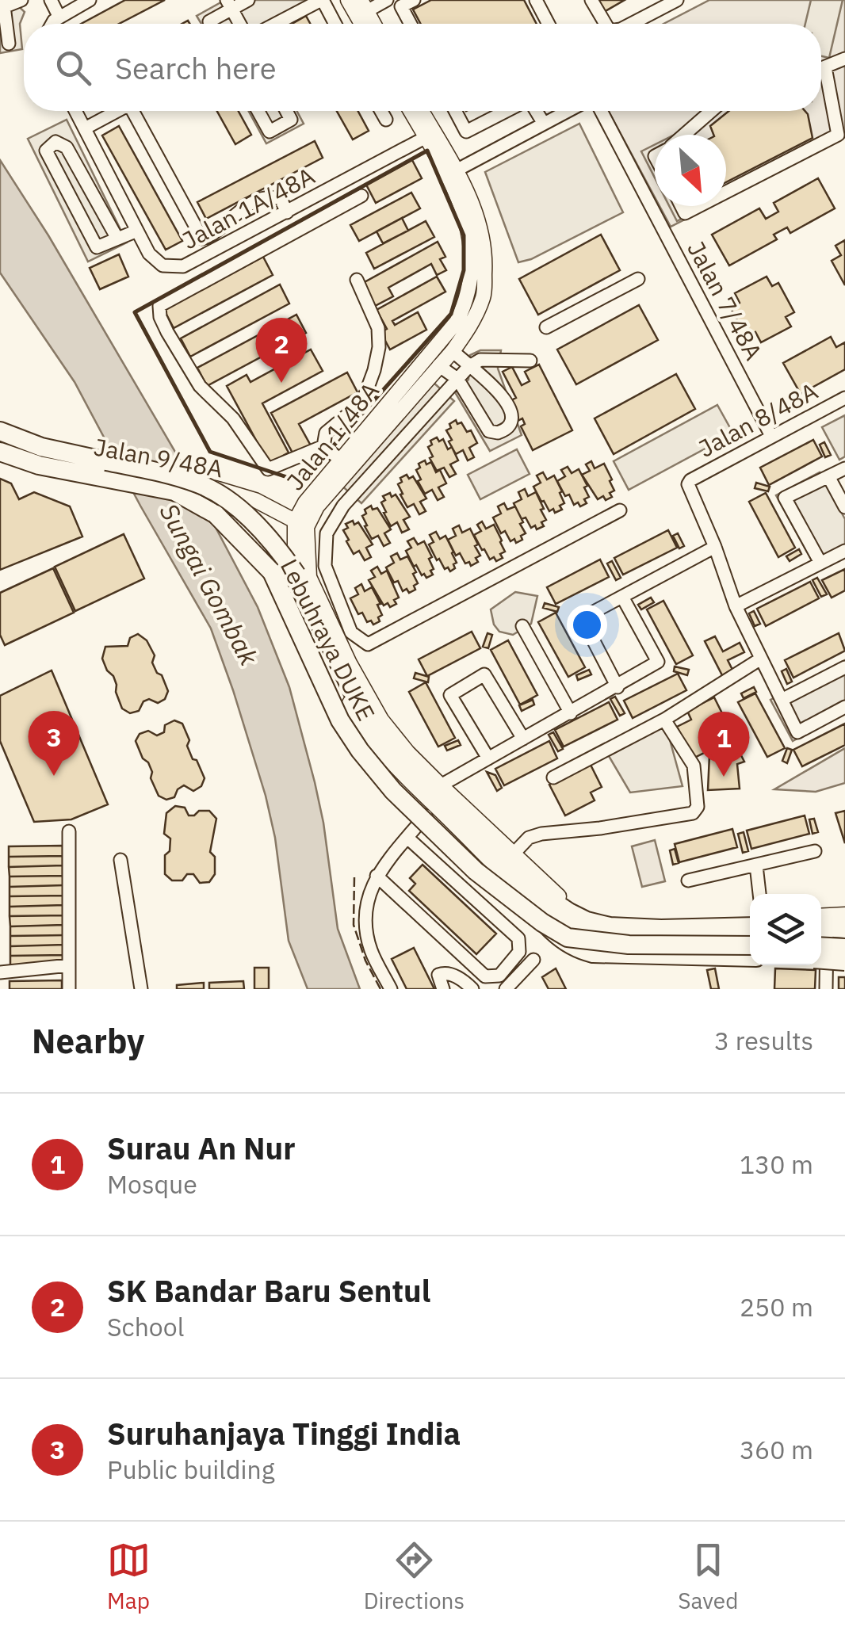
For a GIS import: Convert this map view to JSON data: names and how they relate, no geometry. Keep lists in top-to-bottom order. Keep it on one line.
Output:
{"streets":{"highway":["Lebuhraya DUKE"],"main road":["Jalan 1/48A","Jalan 9/48A"],"street":["Jalan 1A/48A","Jalan 7/48A","Jalan 8/48A"]},"crossings":[["Jalan 1A/48A","Jalan 1/48A"],["Jalan 7/48A","Jalan 8/48A"],["Jalan 1/48A","Jalan 9/48A"]],"water":["Sungai Gombak"],"north":"bottom right","page":{"search":"Search here","pins":["2","3","1"],"heading":["Nearby","3 results"],"list":[{"mark":"1","name":"Surau An Nur","note":"Mosque","value":"130 m"},{"mark":"2","name":"SK Bandar Baru Sentul","note":"School","value":"250 m"},{"mark":"3","name":"Suruhanjaya Tinggi India","note":"Public building","value":"360 m"}],"nav":["Map","Directions","Saved"]}}
